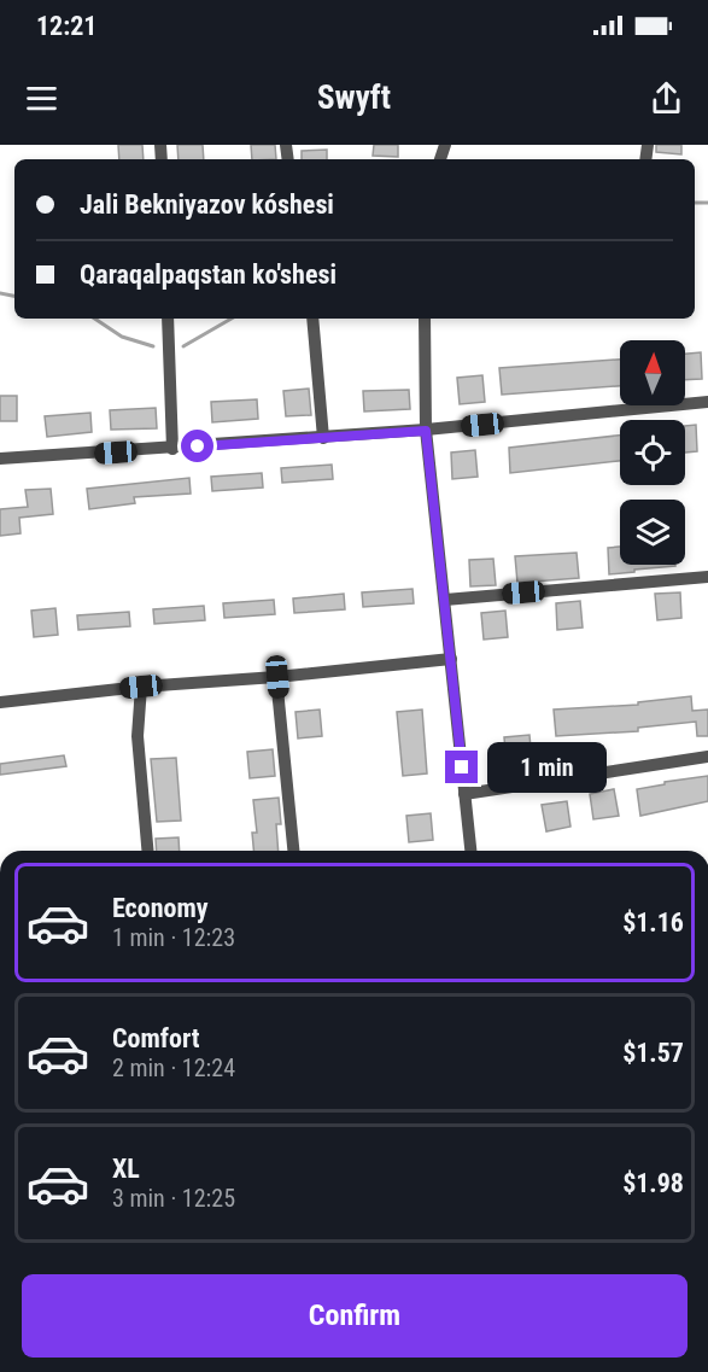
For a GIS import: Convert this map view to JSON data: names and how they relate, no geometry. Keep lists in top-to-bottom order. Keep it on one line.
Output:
{"north":"top","page":{"status":"12:21","header":"Swyft","banner":["Jali Bekniyazov kóshesi","Qaraqalpaqstan ko'shesi"],"bubble":"1 min","list":[{"name":"Economy","note":"1 min · 12:23","value":"$1.16"},{"name":"Comfort","note":"2 min · 12:24","value":"$1.57"},{"name":"XL","note":"3 min · 12:25","value":"$1.98"}],"buttons":"Confirm"}}
